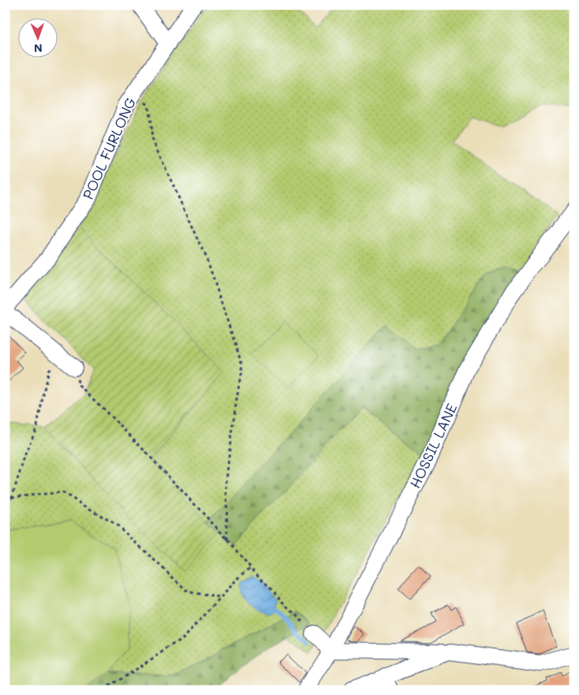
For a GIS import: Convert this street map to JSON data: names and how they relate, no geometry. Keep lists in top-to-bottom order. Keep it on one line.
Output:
{"streets":{"street":["POOL FURLONG","HOSSIL LANE"]},"north":"bottom"}
